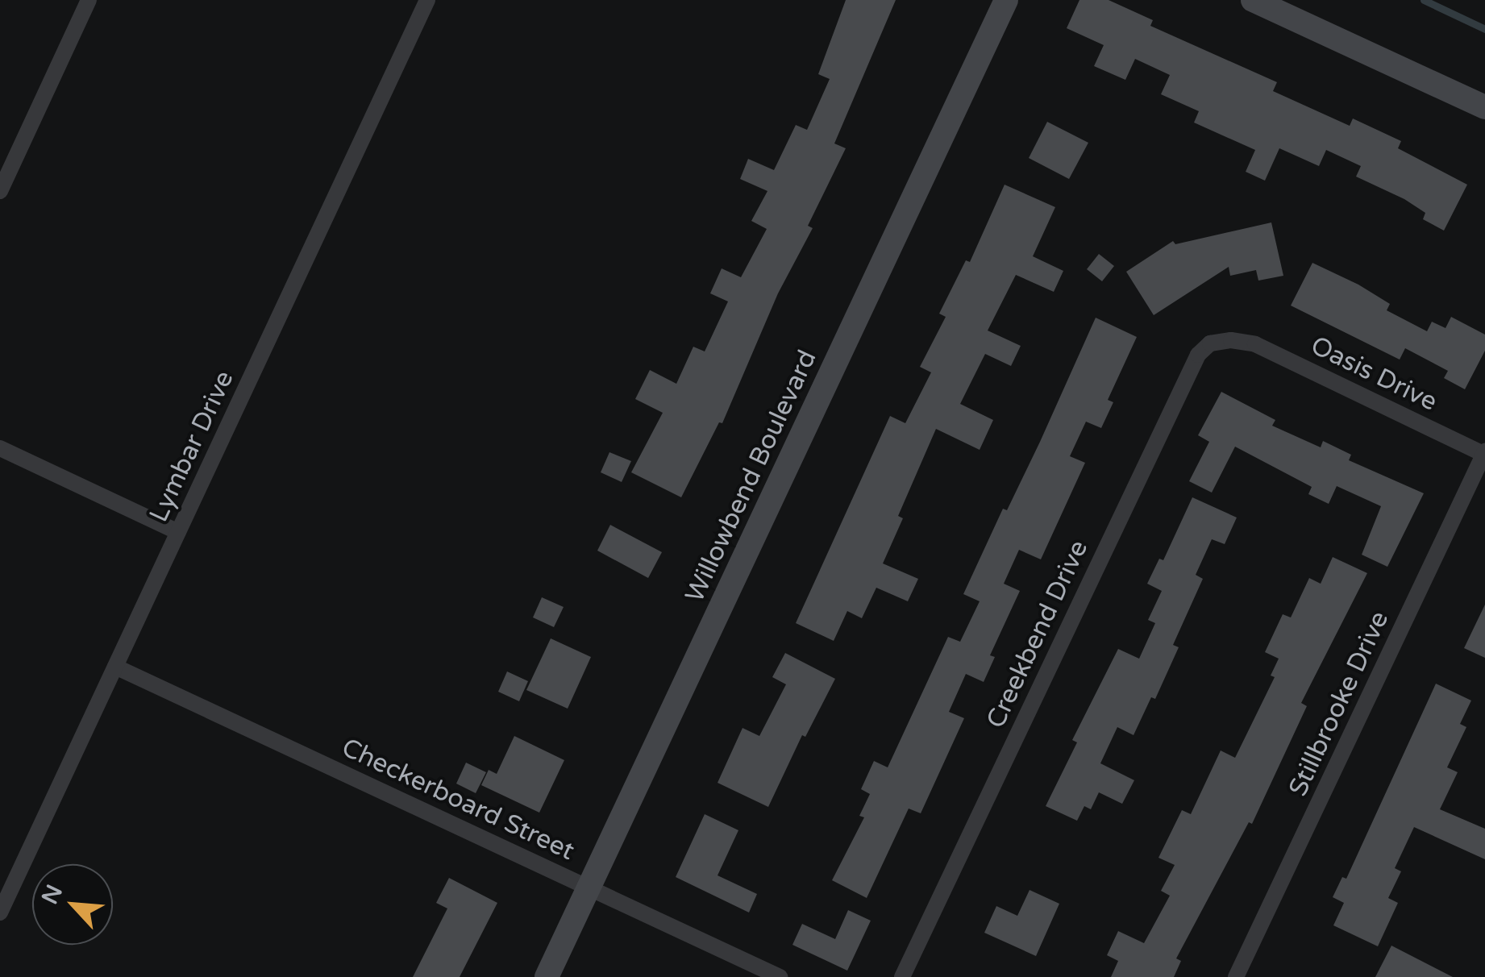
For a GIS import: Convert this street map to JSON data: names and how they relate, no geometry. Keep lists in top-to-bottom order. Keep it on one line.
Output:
{"streets":{"main road":["Willowbend Boulevard"],"street":["Oasis Drive","Lymbar Drive","Creekbend Drive","Stillbrooke Drive","Checkerboard Street"]},"crossings":[["Oasis Drive","Creekbend Drive"],["Oasis Drive","Stillbrooke Drive"],["Lymbar Drive","Checkerboard Street"],["Willowbend Boulevard","Checkerboard Street"]],"north":"top left"}
